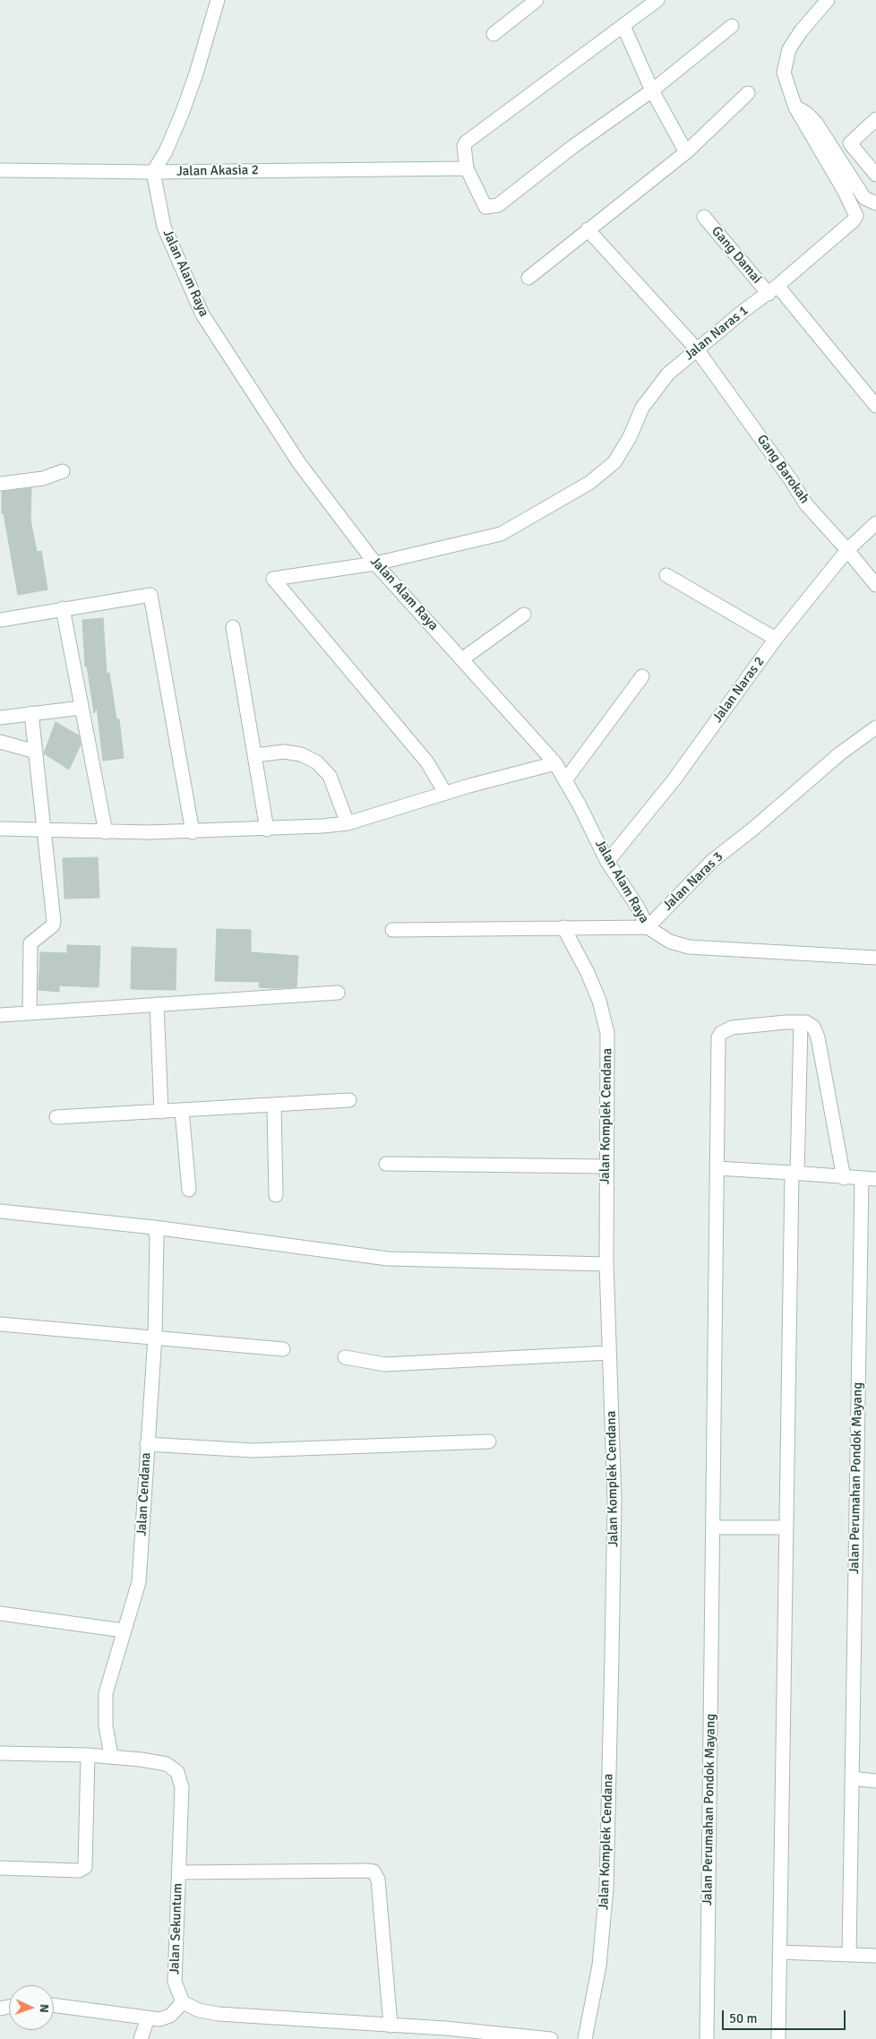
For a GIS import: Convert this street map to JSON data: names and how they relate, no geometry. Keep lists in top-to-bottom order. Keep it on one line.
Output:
{"streets":{"street":["Jalan Akasia 2","Gang Damai","Jalan Alam Raya","Jalan Naras 1","Gang Barokah","Jalan Naras 2","Jalan Naras 3","Jalan Komplek Cendana","Jalan Perumahan Pondok Mayang","Jalan Cendana","Jalan Sekuntum"]},"crossings":[["Jalan Akasia 2","Jalan Alam Raya"],["Gang Damai","Jalan Naras 1"],["Jalan Alam Raya","Jalan Naras 1"],["Jalan Alam Raya","Jalan Naras 2"],["Jalan Alam Raya","Jalan Naras 3"],["Jalan Naras 1","Gang Barokah"],["Gang Barokah","Jalan Naras 2"],["Jalan Cendana","Jalan Sekuntum"]],"scale_bar":"50 m","north":"right"}
